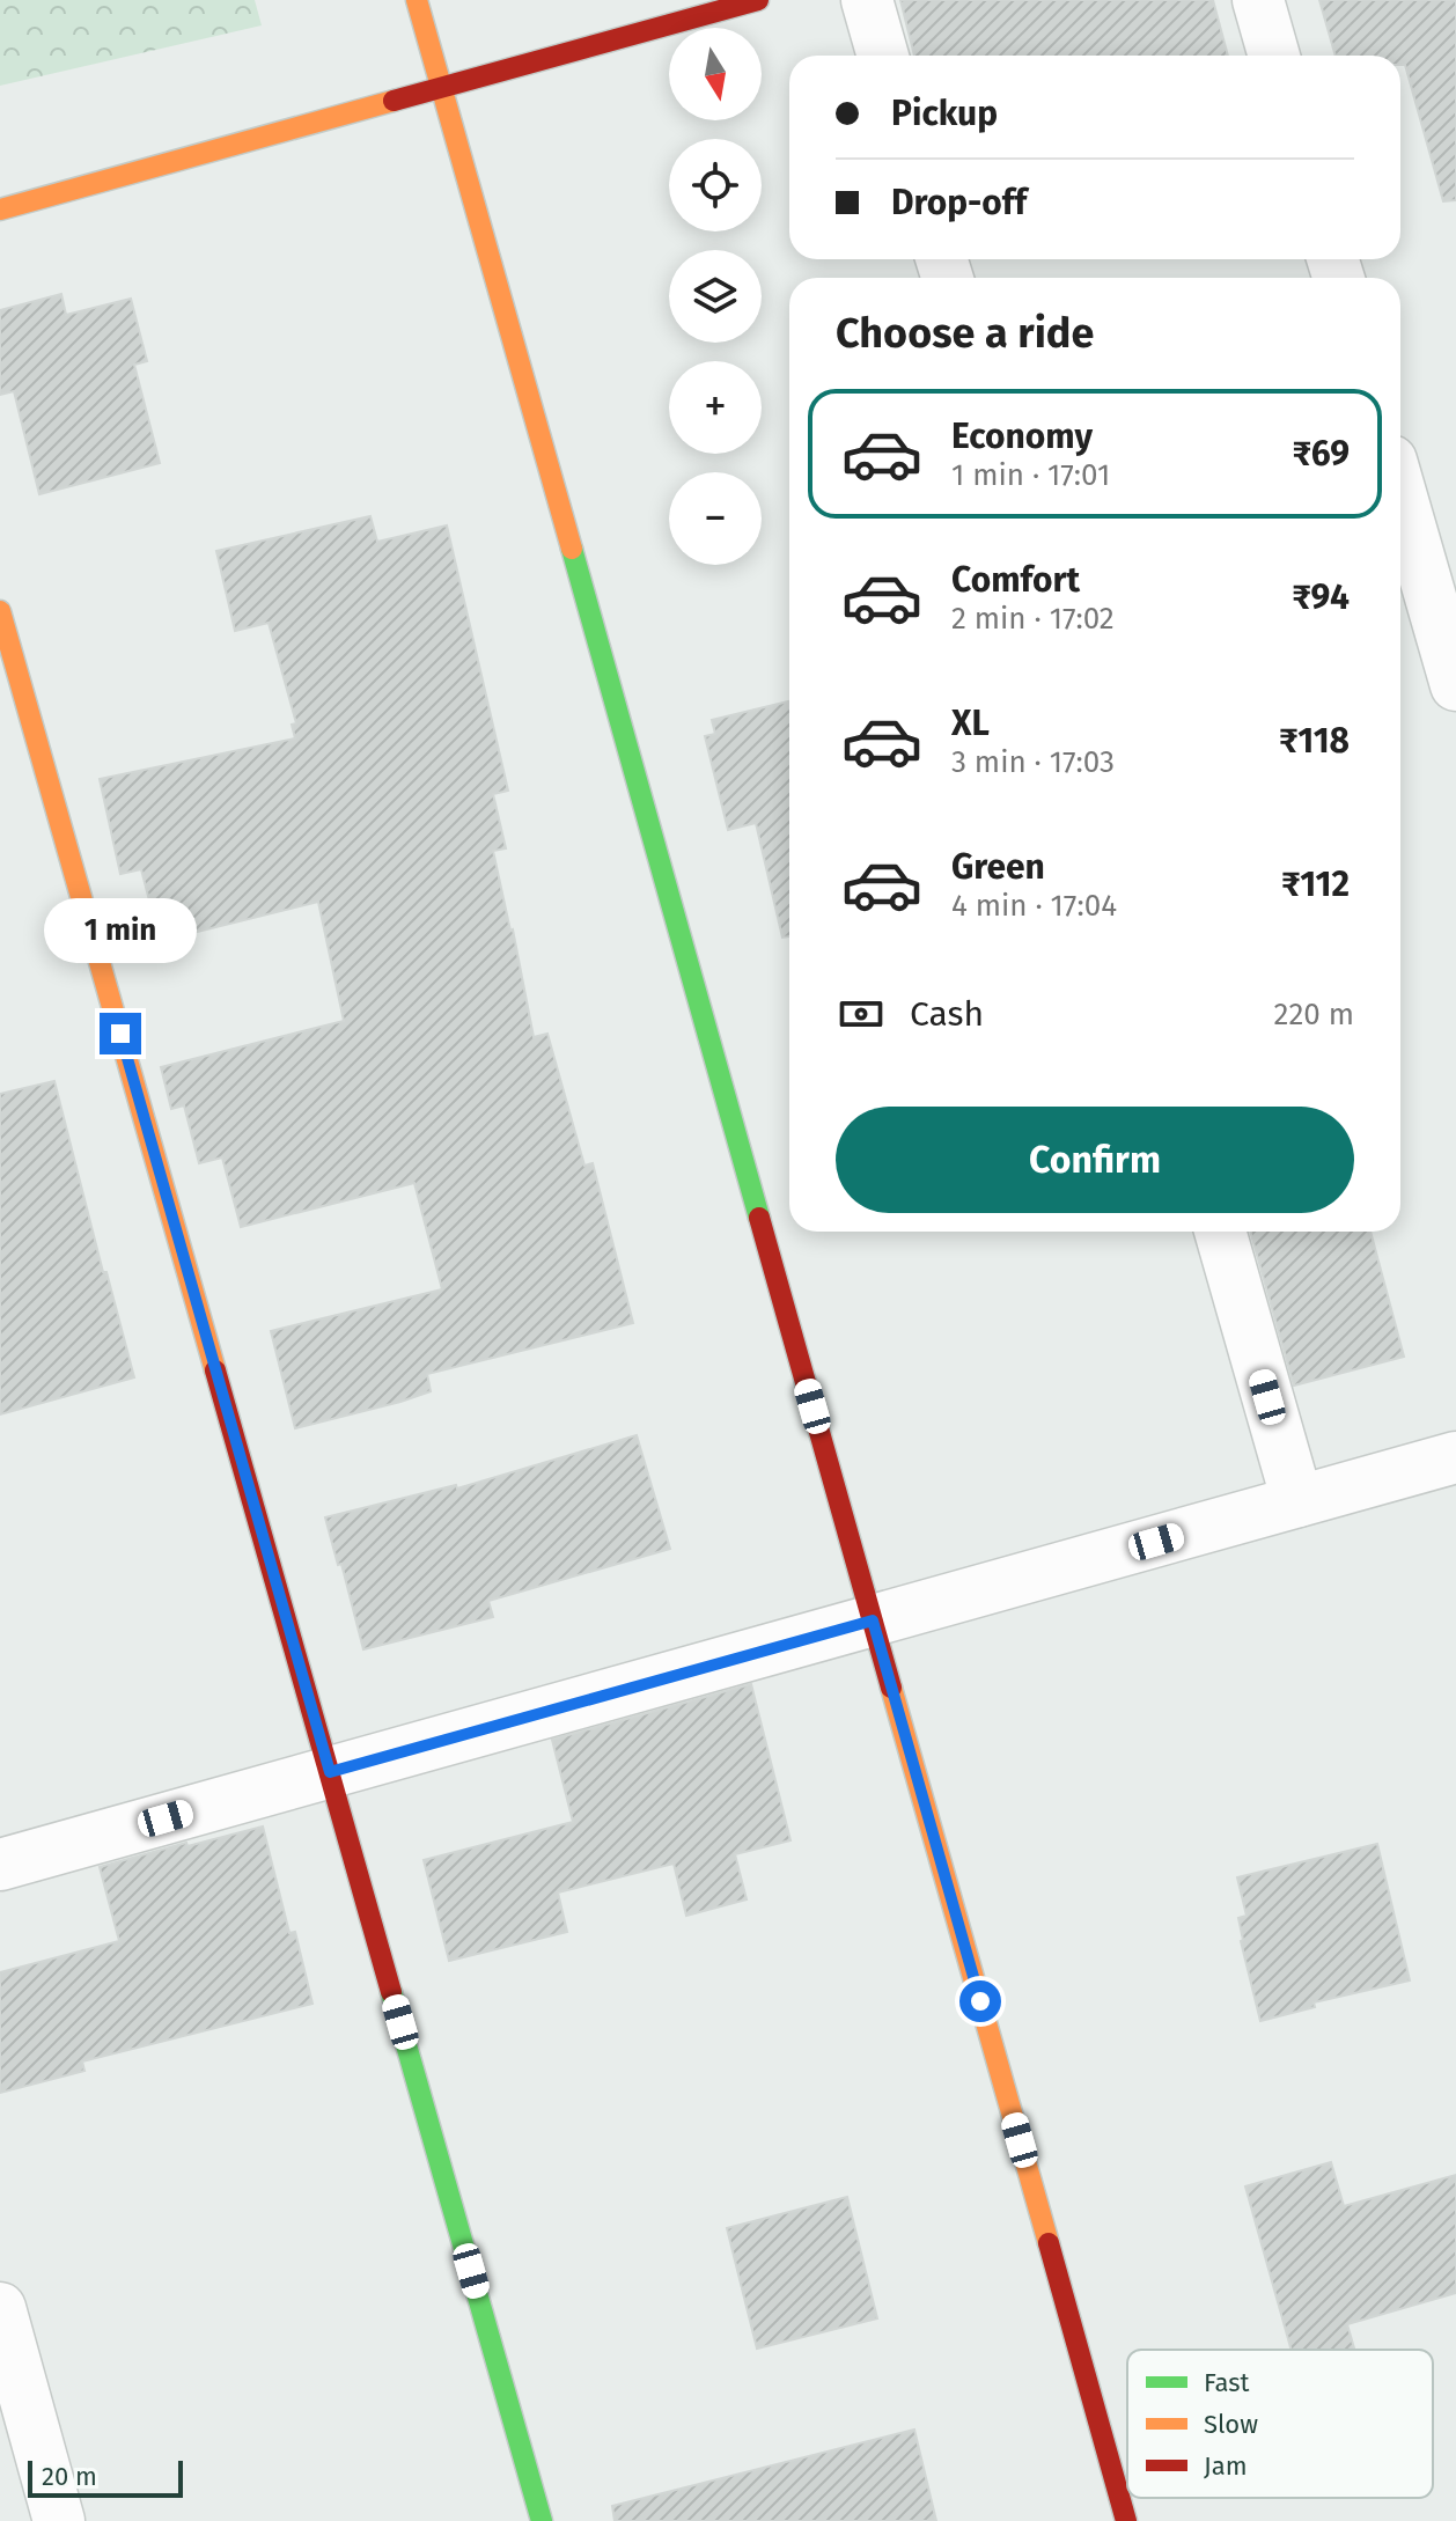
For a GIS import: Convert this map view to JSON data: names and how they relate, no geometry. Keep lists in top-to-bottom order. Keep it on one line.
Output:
{"legend":["Fast","Slow","Jam"],"scale_bar":"20 m","north":"bottom","page":{"map_buttons":["+","−"],"banner":["Pickup","Drop-off"],"heading":"Choose a ride","list":[{"name":"Economy","note":"1 min · 17:01","value":"₹69"},{"name":"Comfort","note":"2 min · 17:02","value":"₹94"},{"name":"XL","note":"3 min · 17:03","value":"₹118"},{"name":"Green","note":"4 min · 17:04","value":"₹112"}],"bubble":"1 min","pay":["Cash","220 m"],"buttons":"Confirm","scale":"20 m"}}
